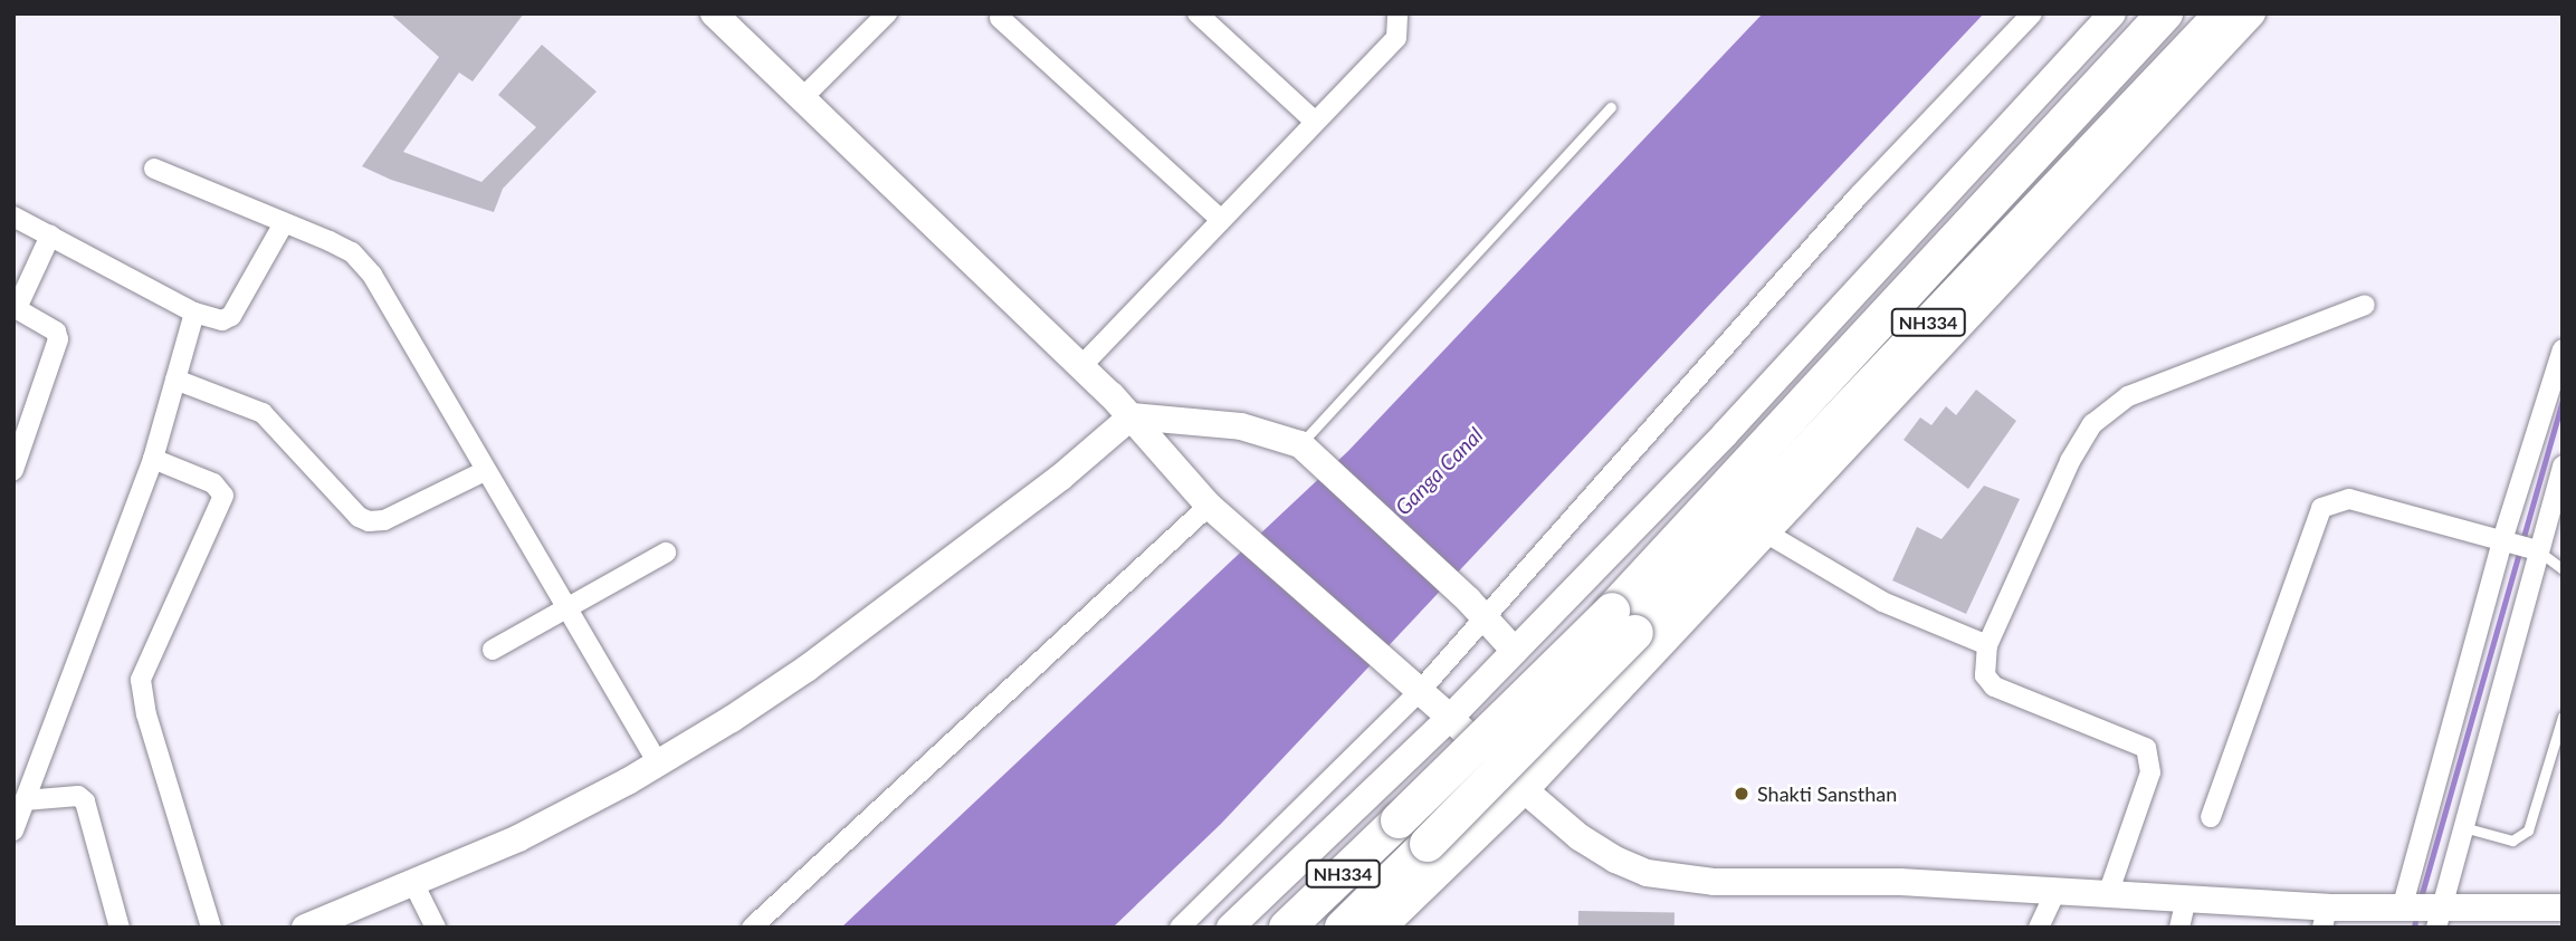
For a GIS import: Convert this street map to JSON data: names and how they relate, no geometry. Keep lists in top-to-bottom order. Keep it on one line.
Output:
{"streets":{"highway":["NH334"]},"water":["Ganga Canal"],"places":["Shakti Sansthan"]}
